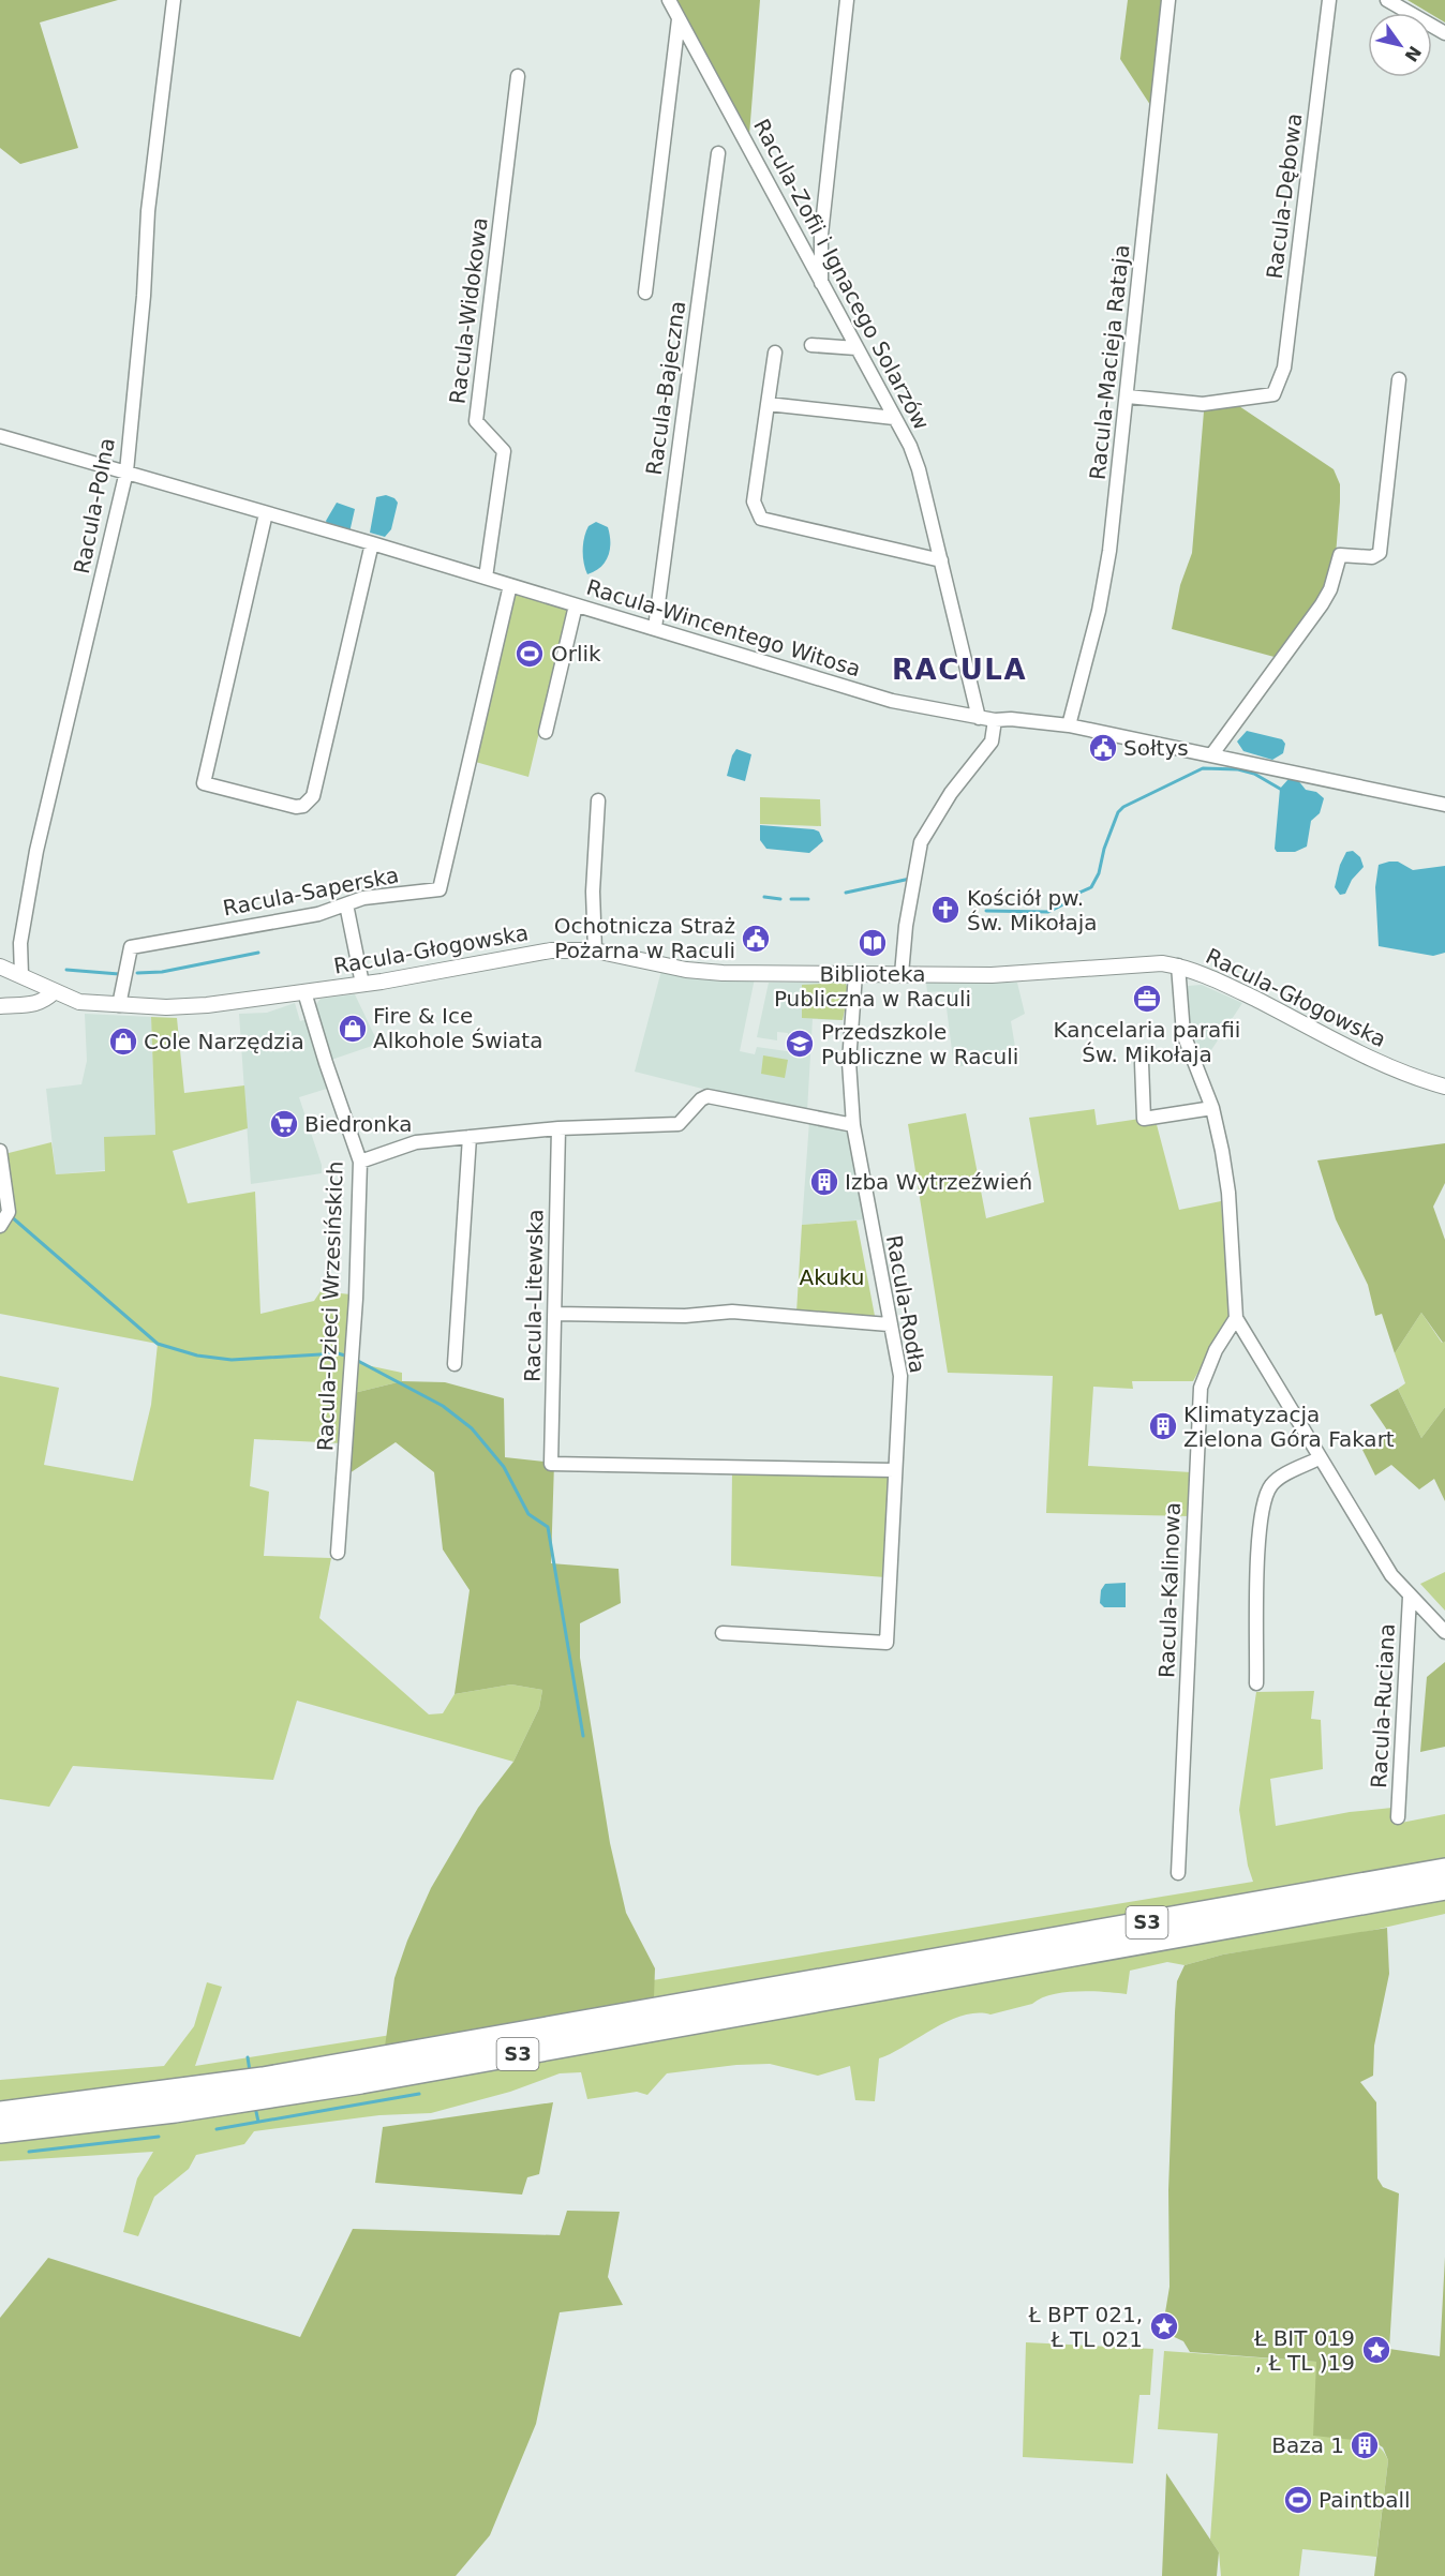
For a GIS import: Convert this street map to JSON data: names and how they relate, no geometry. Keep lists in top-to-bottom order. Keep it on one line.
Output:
{"streets":{"highway":["S3"],"street":["Racula-Dębowa","Racula-Zofii i Ignacego Solarzów","Racula-Widokowa","Racula-Macieja Rataja","Racula-Bajeczna","Racula-Polna","Racula-Wincentego Witosa","Racula-Saperska","Racula-Głogowska","Racula-Litewska","Racula-Rodła","Racula-Dzieci Wrzesińskich","Racula-Kalinowa","Racula-Ruciana"]},"crossings":[["Racula-Dębowa","Racula-Macieja Rataja"],["Racula-Zofii i Ignacego Solarzów","Racula-Wincentego Witosa"],["Racula-Widokowa","Racula-Wincentego Witosa"],["Racula-Macieja Rataja","Racula-Wincentego Witosa"],["Racula-Bajeczna","Racula-Wincentego Witosa"],["Racula-Polna","Racula-Wincentego Witosa"],["Racula-Polna","Racula-Głogowska"],["Racula-Wincentego Witosa","Racula-Saperska"],["Racula-Saperska","Racula-Głogowska"],["Racula-Głogowska","Racula-Rodła"],["Racula-Głogowska","Racula-Dzieci Wrzesińskich"],["Racula-Litewska","Racula-Rodła"]],"districts":["RACULA"],"parks":["Akuku"],"places":{"sports":["Orlik","Paintball"],"public building":["Sołtys","Ochotnicza Straż Pożarna w Raculi"],"church":["Kościół pw. Św. Mikołaja"],"library":["Biblioteka Publiczna w Raculi"],"office":["Kancelaria parafii Św. Mikołaja"],"shop":["Fire & Ice Alkohole Świata","Cole Narzędzia"],"school or university":["Przedszkole Publiczne w Raculi"],"supermarket":["Biedronka"],"building":["Izba Wytrzeźwień","Klimatyzacja Zielona Góra Fakart","Baza 1"],"place":["Ł BPT 021, Ł TL 021","Ł BIT 019 , Ł TL )19"]},"north":"bottom right"}
